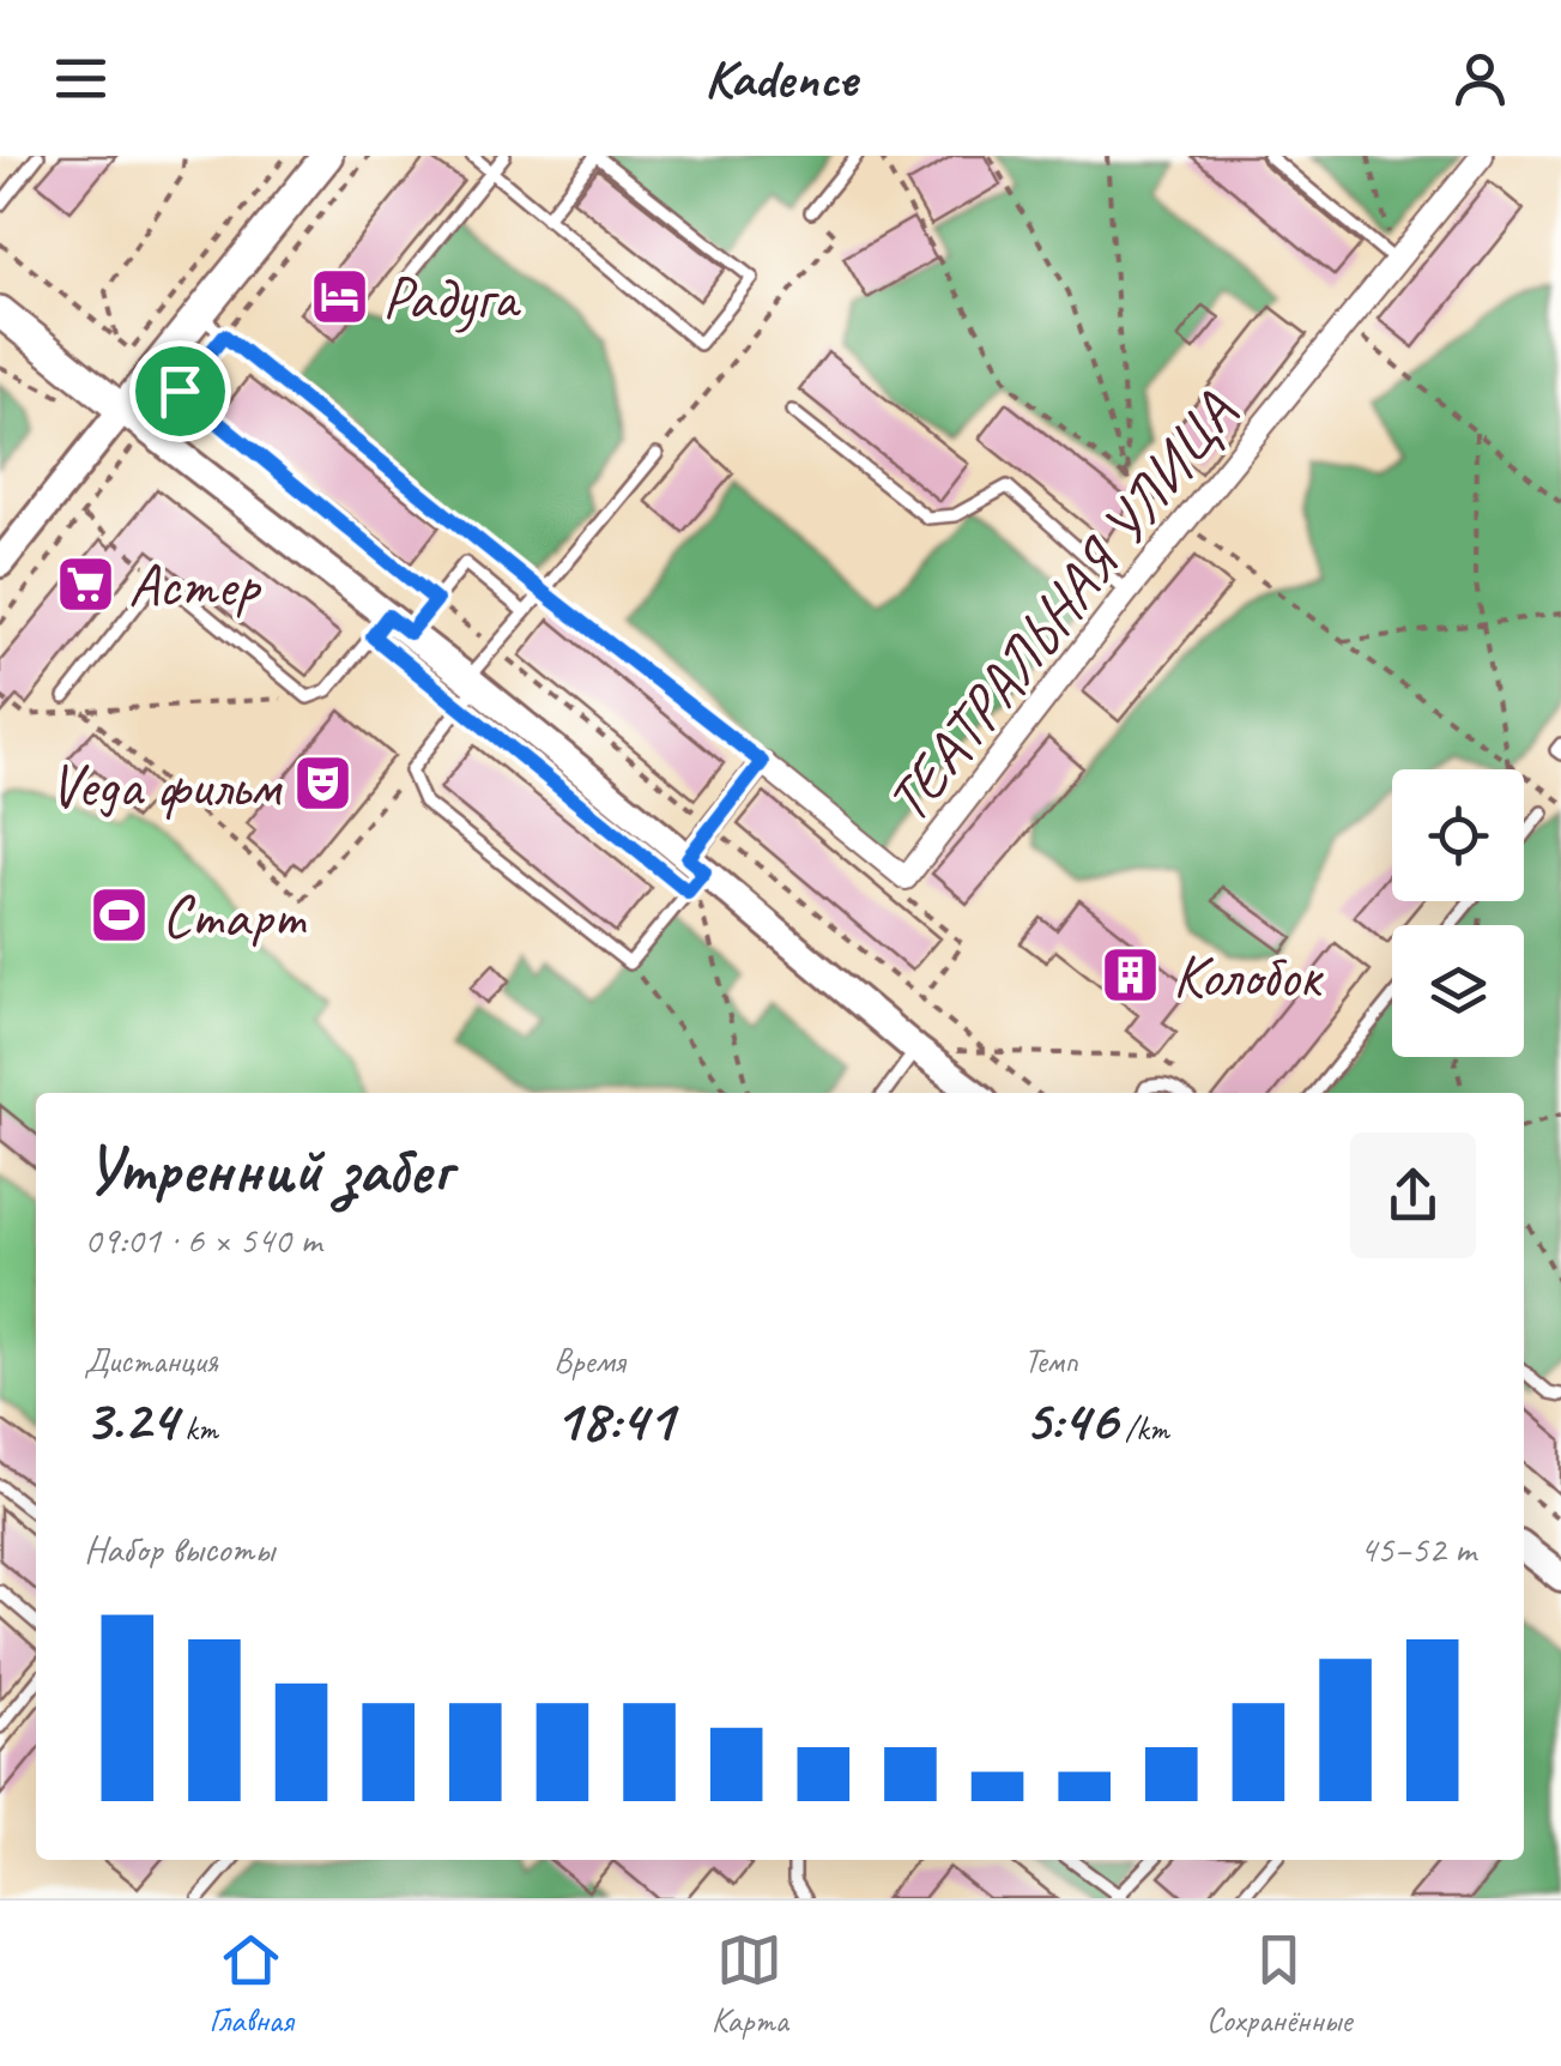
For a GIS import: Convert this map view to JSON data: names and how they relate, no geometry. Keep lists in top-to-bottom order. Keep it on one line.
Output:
{"streets":{"street":["ТЕАТРАЛЬНАЯ УЛИЦА"]},"places":{"hotel":["Радуга"],"supermarket":["Астер"],"theatre":["Vega фильм"],"sports":["Старт"],"building":["Колобок"]},"page":{"header":"Kadence","heading":["Утренний забег","09:01 · 6 × 540 m"],"stats":[["Дистанция","3.24 km"],["Время","18:41"],["Темп","5:46 /km"]],"chart":["Набор высоты","45–52 m"],"tabs":["Главная","Карта","Сохранённые"]}}
